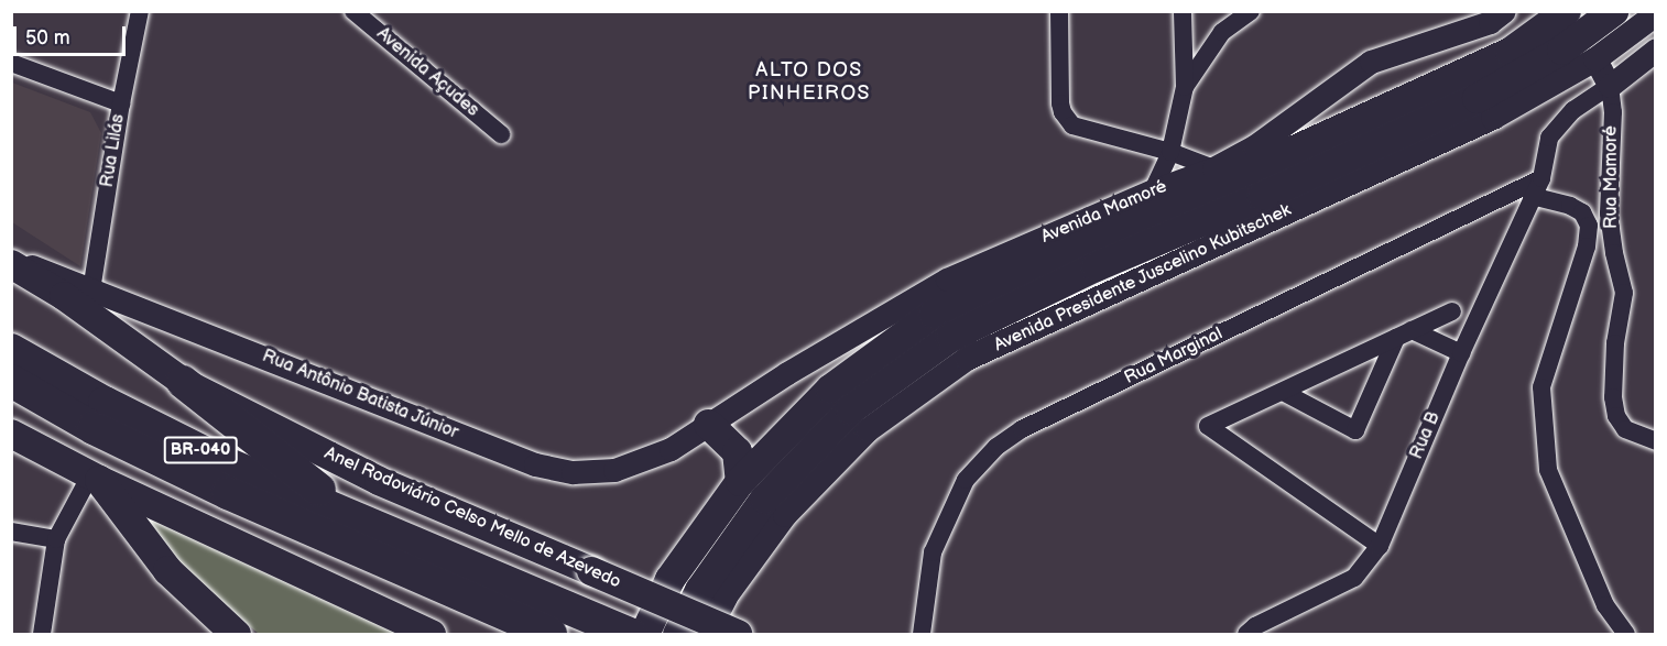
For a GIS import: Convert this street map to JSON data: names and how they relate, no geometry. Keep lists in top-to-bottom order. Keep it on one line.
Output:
{"streets":{"highway":["Avenida Presidente Juscelino Kubitschek","BR-040"],"main road":["Anel Rodoviário Celso Mello de Azevedo"],"street":["Avenida Açudes","Rua Lilás","Rua Mamoré","Avenida Mamoré","Rua Marginal","Rua Antônio Batista Júnior","Rua B"]},"crossings":[["Rua Lilás","Rua Antônio Batista Júnior"],["Rua Mamoré","Rua B"],["Avenida Mamoré","Rua Antônio Batista Júnior"],["Rua Marginal","Rua B"]],"districts":["ALTO DOS PINHEIROS"],"scale_bar":"50 m"}
